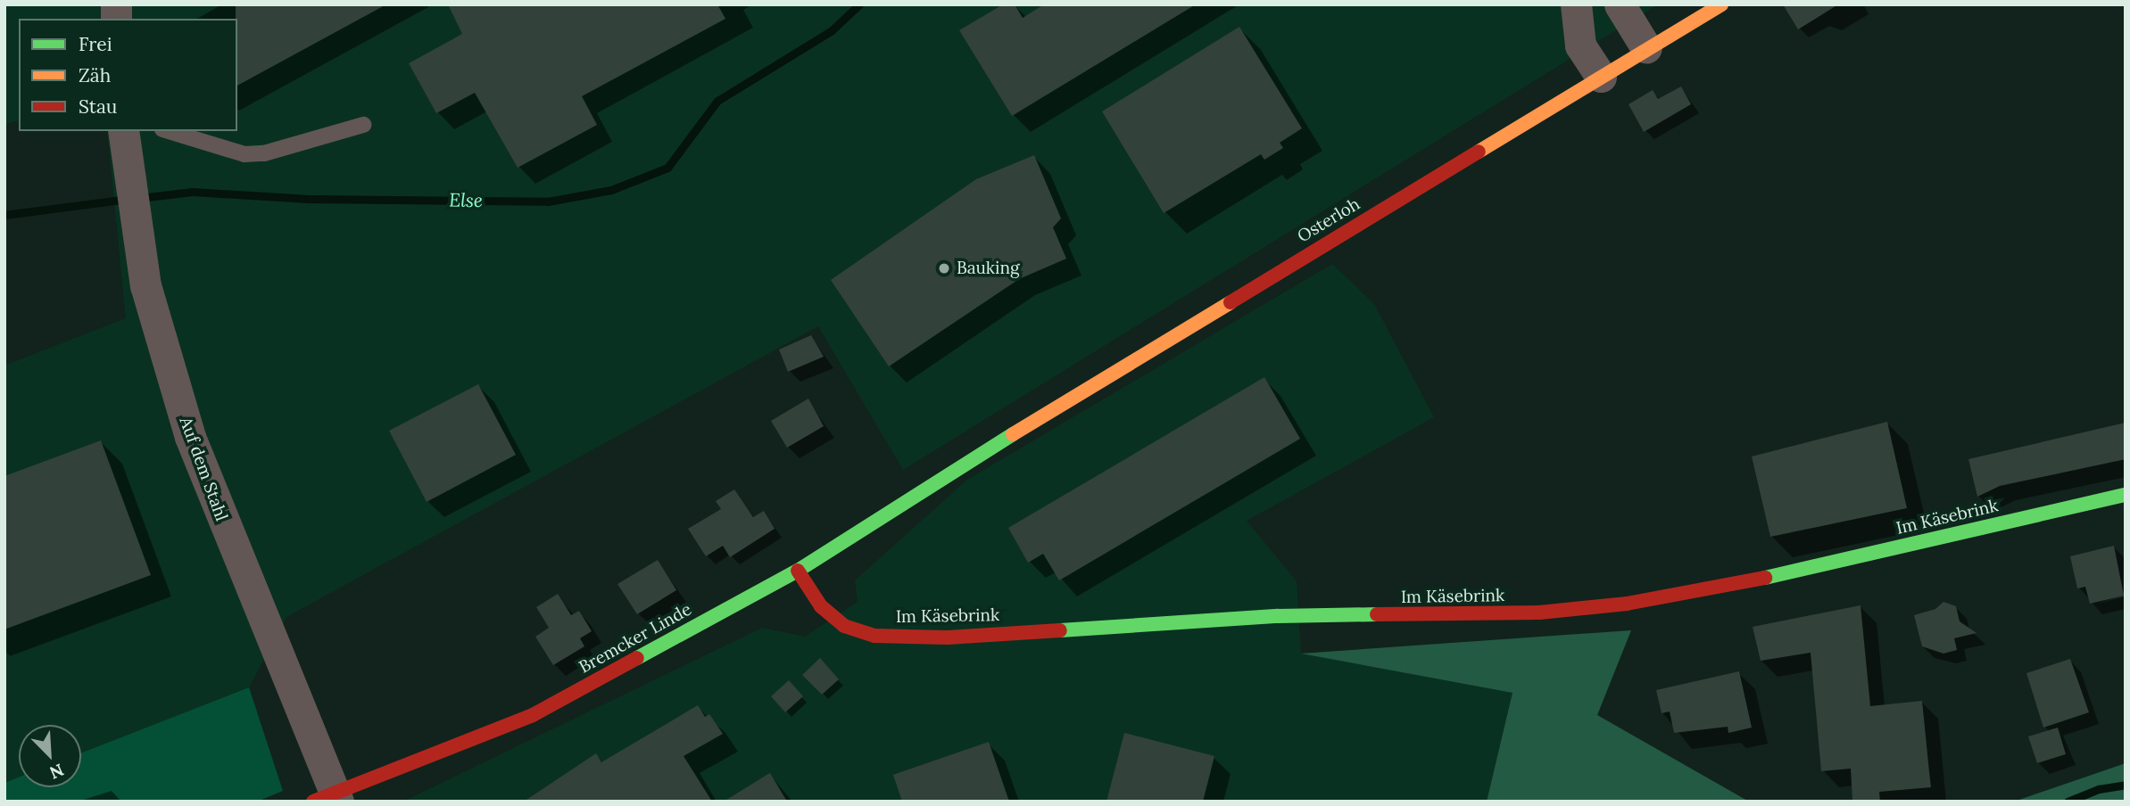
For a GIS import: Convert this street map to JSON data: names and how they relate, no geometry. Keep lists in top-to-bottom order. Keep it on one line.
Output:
{"streets":{"main road":["Osterloh","Im Käsebrink","Bremcker Linde"],"street":["Auf dem Stahl"]},"crossings":[["Osterloh","Bremcker Linde"],["Auf dem Stahl","Bremcker Linde"],["Im Käsebrink","Bremcker Linde"]],"water":["Else"],"places":["Bauking"],"legend":["Frei","Zäh","Stau"],"north":"bottom right"}
